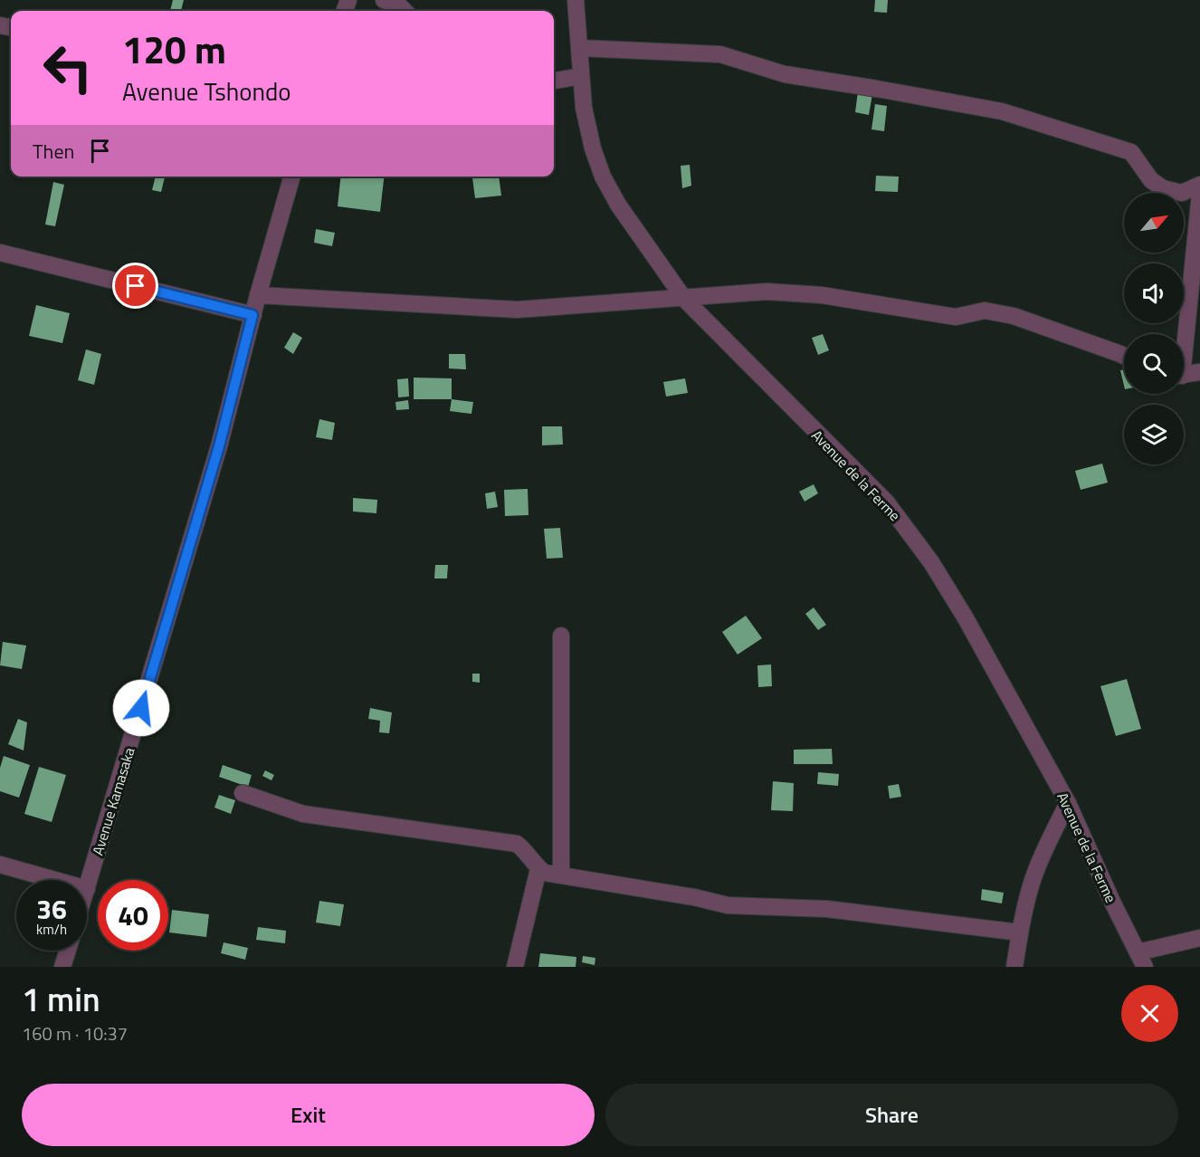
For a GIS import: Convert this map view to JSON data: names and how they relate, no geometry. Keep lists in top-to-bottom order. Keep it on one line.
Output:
{"streets":{"street":["Avenue de la Ferme","Avenue Kamasaka"]},"north":"top right","page":{"turn":["120 m","Avenue Tshondo"],"then":"Then","speed":"36 km/h","limit":"40","heading":["1 min","160 m · 10:37"],"buttons":["Exit","Share"]}}
